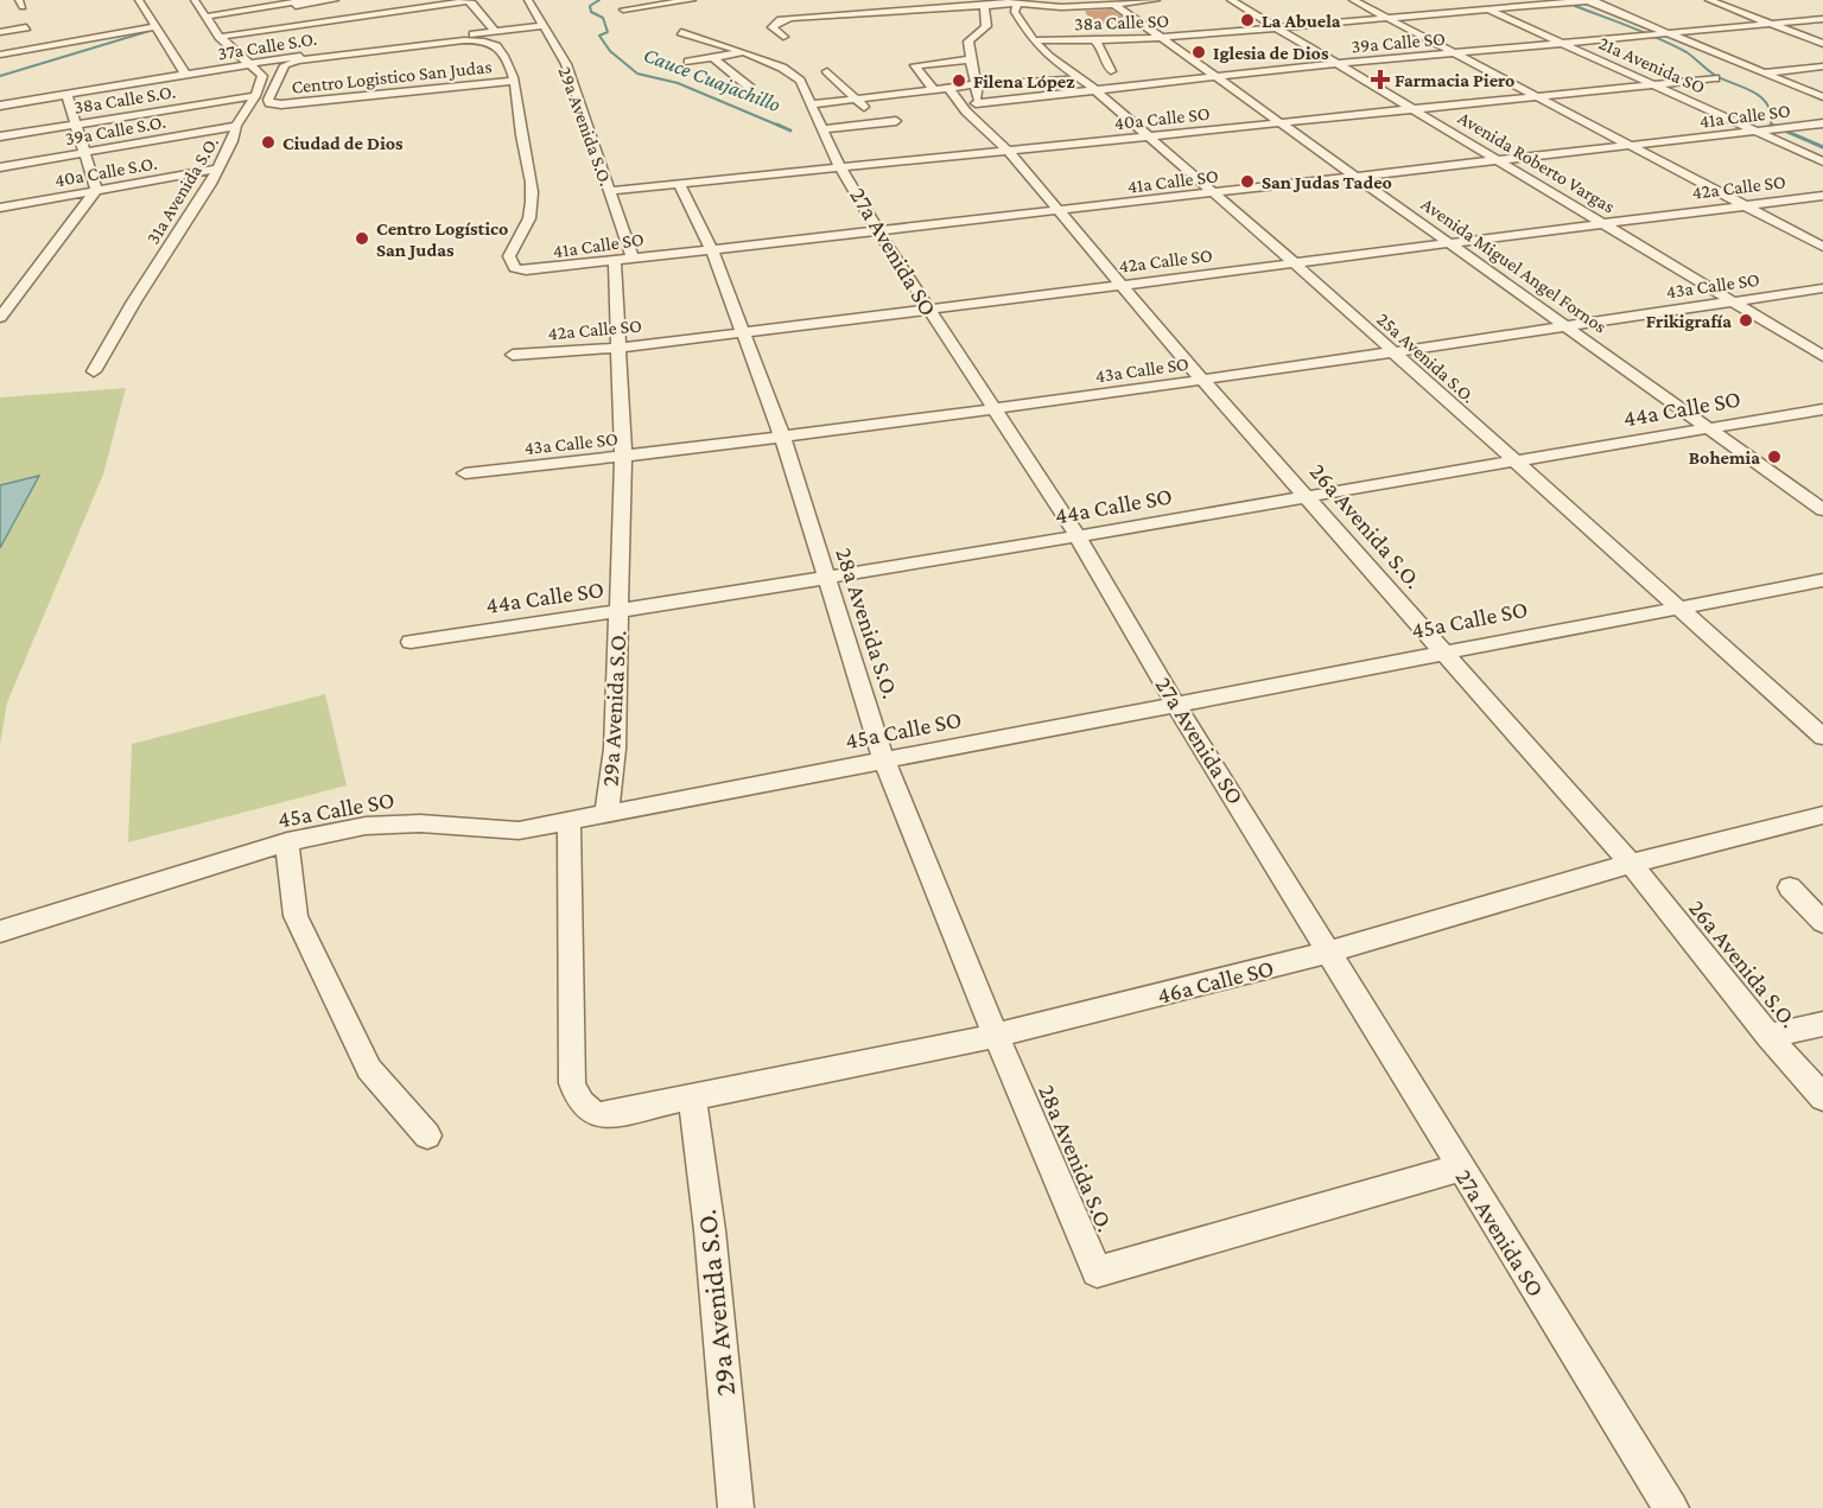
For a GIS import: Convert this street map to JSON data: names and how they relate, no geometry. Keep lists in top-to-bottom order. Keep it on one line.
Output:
{"streets":{"street":["38a Calle SO","39a Calle SO","37a Calle S.O.","21a Avenida SO","Centro Logistico San Judas","38a Calle S.O.","41a Calle SO","40a Calle SO","29a Avenida S.O.","39a Calle S.O.","Avenida Roberto Vargas","40a Calle S.O.","42a Calle SO","31a Avenida S.O.","27a Avenida SO","Avenida Miguel Angel Fornos","43a Calle SO","25a Avenida S.O.","44a Calle SO","26a Avenida S.O.","45a Calle SO","28a Avenida S.O.","46a Calle SO"]},"crossings":[["38a Calle SO","21a Avenida SO"],["38a Calle SO","Avenida Roberto Vargas"],["38a Calle SO","Avenida Miguel Angel Fornos"],["38a Calle SO","25a Avenida S.O."],["39a Calle SO","21a Avenida SO"],["39a Calle SO","Avenida Roberto Vargas"],["39a Calle SO","Avenida Miguel Angel Fornos"],["39a Calle SO","25a Avenida S.O."],["39a Calle SO","26a Avenida S.O."],["37a Calle S.O.","29a Avenida S.O."],["21a Avenida SO","41a Calle SO"],["21a Avenida SO","40a Calle SO"],["Centro Logistico San Judas","41a Calle SO"],["38a Calle S.O.","31a Avenida S.O."],["41a Calle SO","29a Avenida S.O."],["41a Calle SO","Avenida Roberto Vargas"],["41a Calle SO","27a Avenida SO"],["41a Calle SO","Avenida Miguel Angel Fornos"],["41a Calle SO","25a Avenida S.O."],["41a Calle SO","26a Avenida S.O."],["41a Calle SO","28a Avenida S.O."],["40a Calle SO","29a Avenida S.O."],["40a Calle SO","Avenida Roberto Vargas"],["40a Calle SO","27a Avenida SO"],["40a Calle SO","Avenida Miguel Angel Fornos"],["40a Calle SO","25a Avenida S.O."],["40a Calle SO","26a Avenida S.O."],["40a Calle SO","28a Avenida S.O."],["29a Avenida S.O.","42a Calle SO"],["29a Avenida S.O.","43a Calle SO"],["29a Avenida S.O.","44a Calle SO"],["29a Avenida S.O.","45a Calle SO"],["29a Avenida S.O.","46a Calle SO"],["39a Calle S.O.","31a Avenida S.O."],["Avenida Roberto Vargas","42a Calle SO"],["Avenida Roberto Vargas","43a Calle SO"],["40a Calle S.O.","31a Avenida S.O."],["42a Calle SO","27a Avenida SO"],["42a Calle SO","Avenida Miguel Angel Fornos"],["42a Calle SO","25a Avenida S.O."],["42a Calle SO","26a Avenida S.O."],["42a Calle SO","28a Avenida S.O."],["27a Avenida SO","43a Calle SO"],["27a Avenida SO","44a Calle SO"],["27a Avenida SO","45a Calle SO"],["27a Avenida SO","28a Avenida S.O."],["27a Avenida SO","46a Calle SO"],["Avenida Miguel Angel Fornos","43a Calle SO"],["Avenida Miguel Angel Fornos","44a Calle SO"],["43a Calle SO","25a Avenida S.O."],["43a Calle SO","26a Avenida S.O."],["43a Calle SO","28a Avenida S.O."],["25a Avenida S.O.","44a Calle SO"],["25a Avenida S.O.","45a Calle SO"],["44a Calle SO","26a Avenida S.O."],["44a Calle SO","28a Avenida S.O."],["26a Avenida S.O.","45a Calle SO"],["26a Avenida S.O.","46a Calle SO"],["45a Calle SO","28a Avenida S.O."],["45a Calle SO","46a Calle SO"],["28a Avenida S.O.","46a Calle SO"]],"water":["Cauce Cuajachillo"],"places":{"other":["La Abuela","Iglesia de Dios","Filena López","Ciudad de Dios","San Judas Tadeo","Centro Logístico San Judas","Frikigrafía","Bohemia"],"health":["Farmacia Piero"]}}
